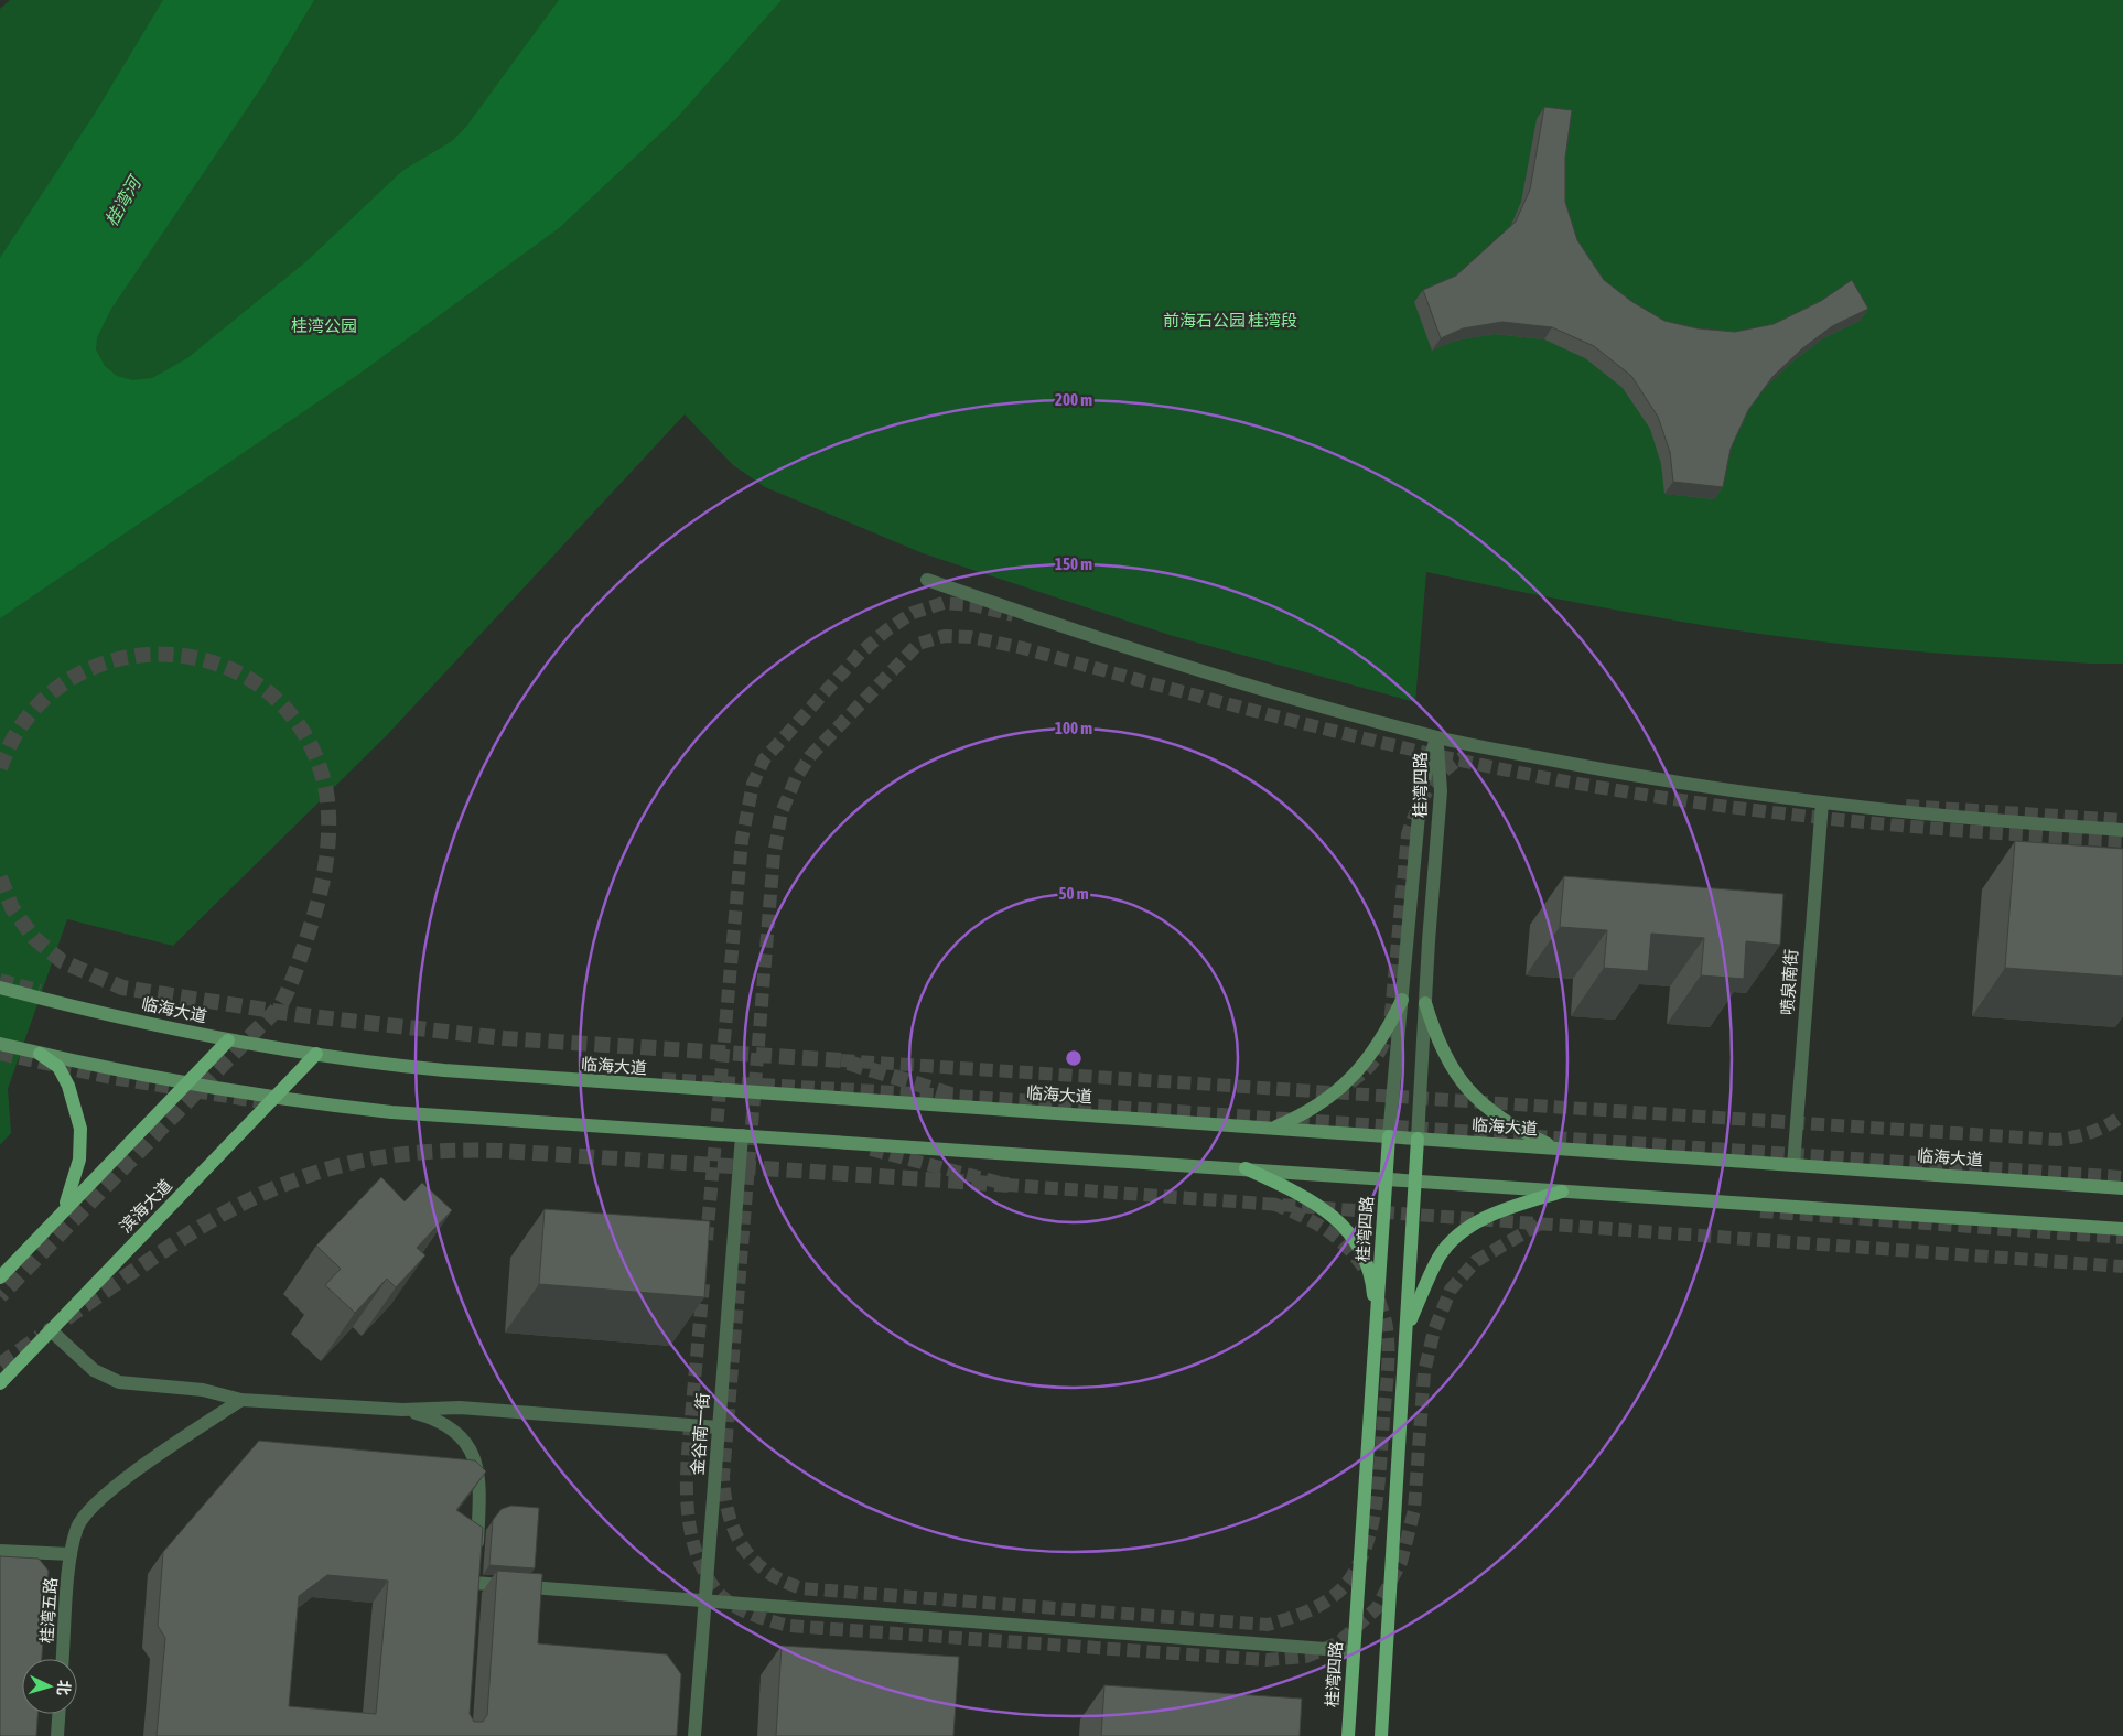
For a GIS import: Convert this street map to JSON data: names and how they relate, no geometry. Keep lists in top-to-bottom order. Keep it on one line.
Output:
{"streets":{"main road":["桂湾四路","临海大道","滨海大道"],"street":["喷泉南街","金谷南一街","桂湾五路"]},"crossings":[["桂湾四路","临海大道"],["喷泉南街","临海大道"],["临海大道","滨海大道"]],"water":["桂湾河"],"parks":["前海石公园 桂湾段","桂湾公园"],"north":"right","rings":["200 m","150 m","100 m","50 m"]}
